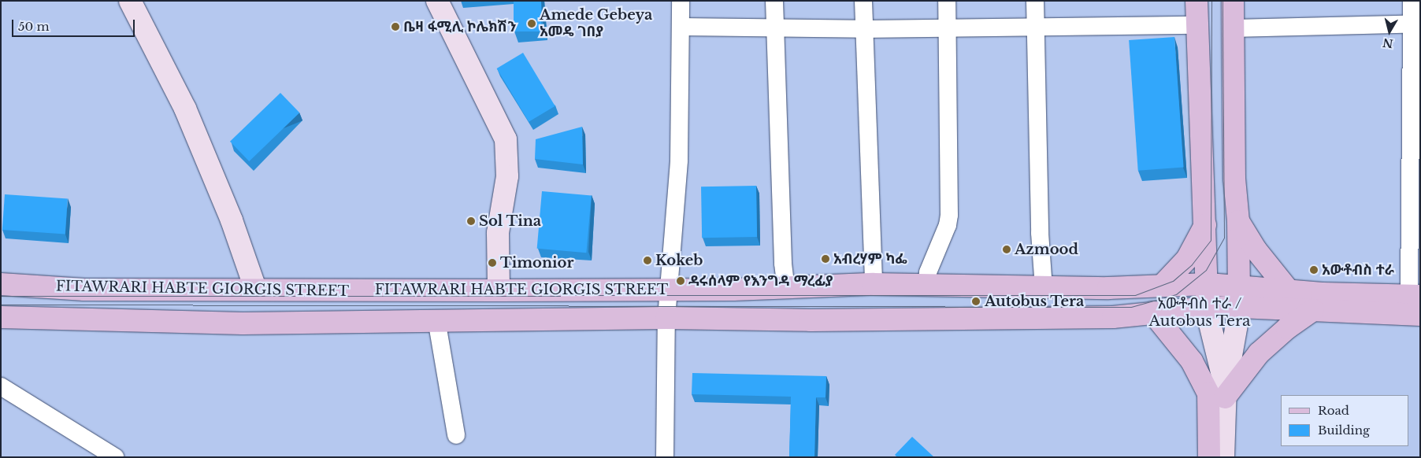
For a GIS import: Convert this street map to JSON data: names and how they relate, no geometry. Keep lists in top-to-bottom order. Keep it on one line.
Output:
{"streets":{"main road":["FITAWRARI HABTE GIORGIS STREET"]},"districts":["አውቶብስ ተራ / Autobus Tera"],"places":["Amede Gebeya አመዴ ገበያ","ቤዛ ፋሚሊ ኮሌክሽን","Sol Tina","Azmood","አብረሃም ካፌ","Kokeb","Timonior","አውቶብስ ተራ","ዳሩሰላም የእንግዳ ማረፊያ","Autobus Tera"],"legend":["Road","Building"],"scale_bar":"50 m","north":"bottom"}
